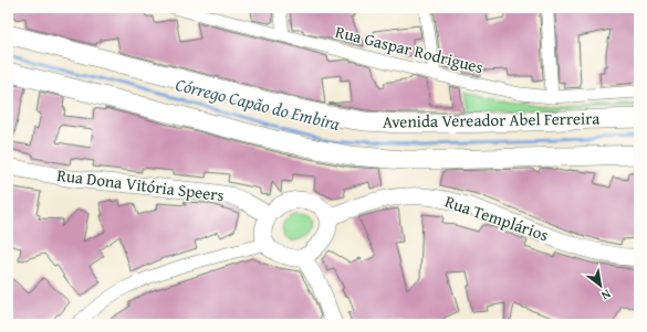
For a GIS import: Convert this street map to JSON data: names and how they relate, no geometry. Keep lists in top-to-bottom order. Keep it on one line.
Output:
{"streets":{"main road":["Avenida Vereador Abel Ferreira"],"street":["Rua Gaspar Rodrigues","Rua Dona Vitória Speers","Rua Templários"]},"crossings":[["Rua Dona Vitória Speers","Rua Templários"]],"water":["Córrego Capão do Embira"],"north":"bottom right"}
